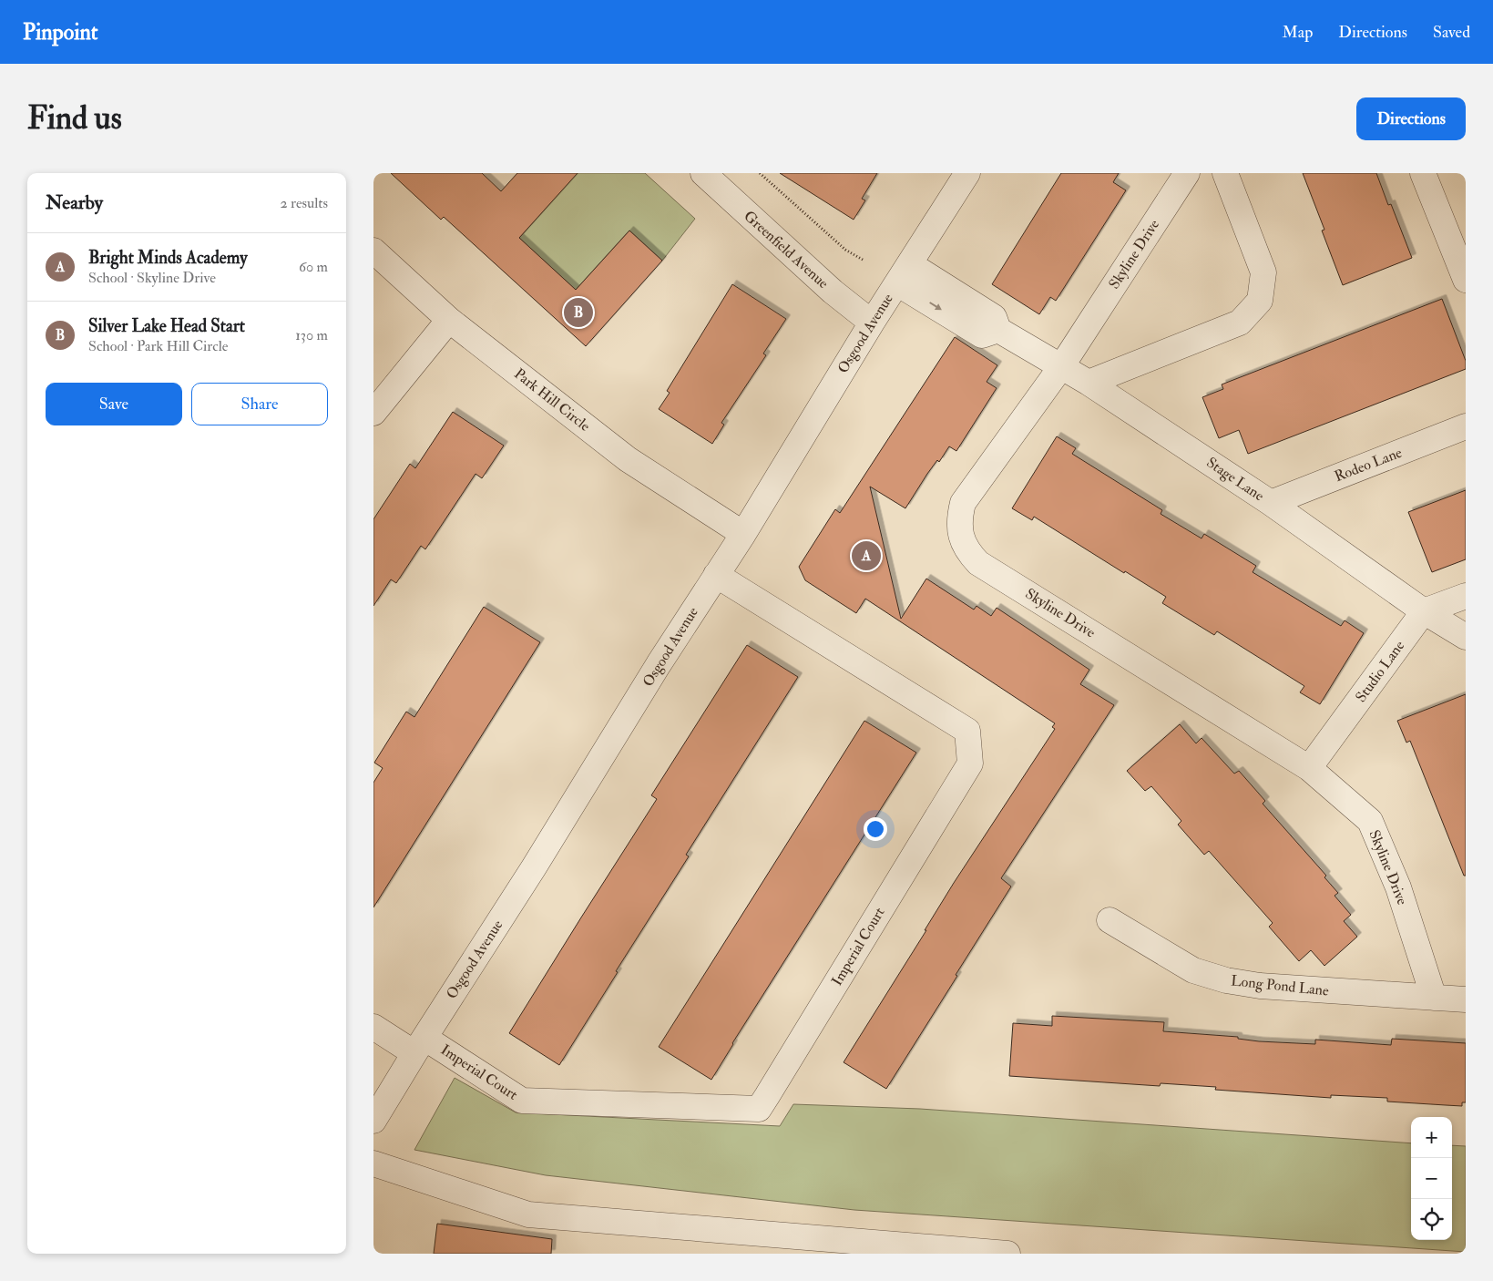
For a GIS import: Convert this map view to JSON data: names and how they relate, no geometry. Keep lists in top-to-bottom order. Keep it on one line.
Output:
{"streets":{"street":["Greenfield Avenue","Skyline Drive","Osgood Avenue","Park Hill Circle","Rodeo Lane","Stage Lane","Studio Lane","Imperial Court","Long Pond Lane"]},"crossings":[["Greenfield Avenue","Osgood Avenue"],["Skyline Drive","Stage Lane"],["Skyline Drive","Studio Lane"],["Skyline Drive","Long Pond Lane"],["Osgood Avenue","Park Hill Circle"],["Osgood Avenue","Stage Lane"],["Osgood Avenue","Imperial Court"],["Rodeo Lane","Stage Lane"],["Stage Lane","Studio Lane"]],"page":{"header":"Pinpoint","nav":["Map","Directions","Saved"],"buttons":["Directions",["Save","Share"]],"title":"Find us","heading":["Nearby","2 results"],"list":[{"mark":"A","name":"Bright Minds Academy","note":"School · Skyline Drive","value":"60 m"},{"mark":"B","name":"Silver Lake Head Start","note":"School · Park Hill Circle","value":"130 m"}],"pins":["B","A"],"map_buttons":["+","−"]}}
